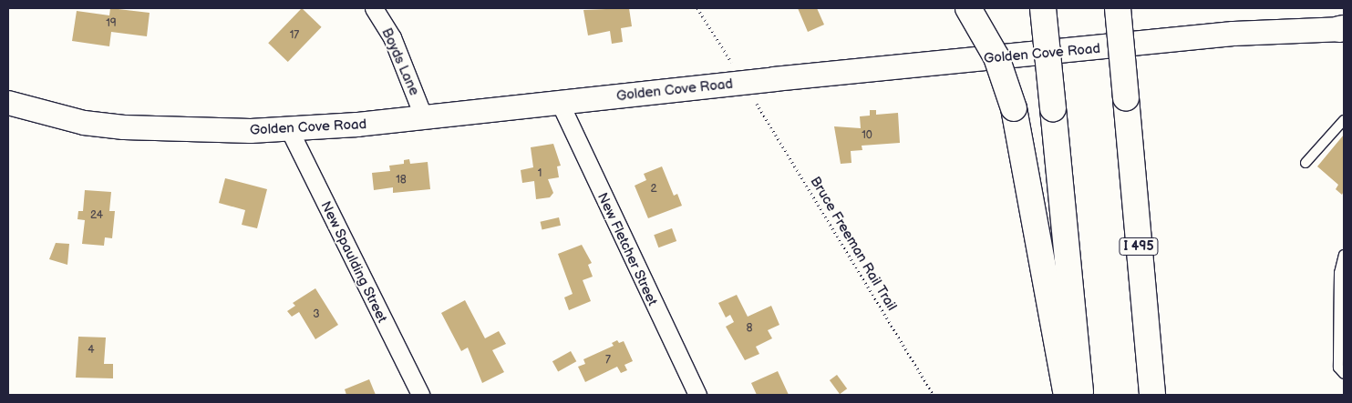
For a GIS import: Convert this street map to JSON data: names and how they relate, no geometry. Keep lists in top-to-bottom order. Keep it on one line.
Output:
{"streets":{"highway":["I 495"],"main road":["Golden Cove Road"],"street":["Boyds Lane","New Fletcher Street","New Spaulding Street"],"path":["Bruce Freeman Rail Trail"]},"crossings":[["Golden Cove Road","Boyds Lane"],["Golden Cove Road","New Fletcher Street"],["Golden Cove Road","New Spaulding Street"]],"house_numbers":["19","17","10","1","18","2","24","3","8","4","7"]}
